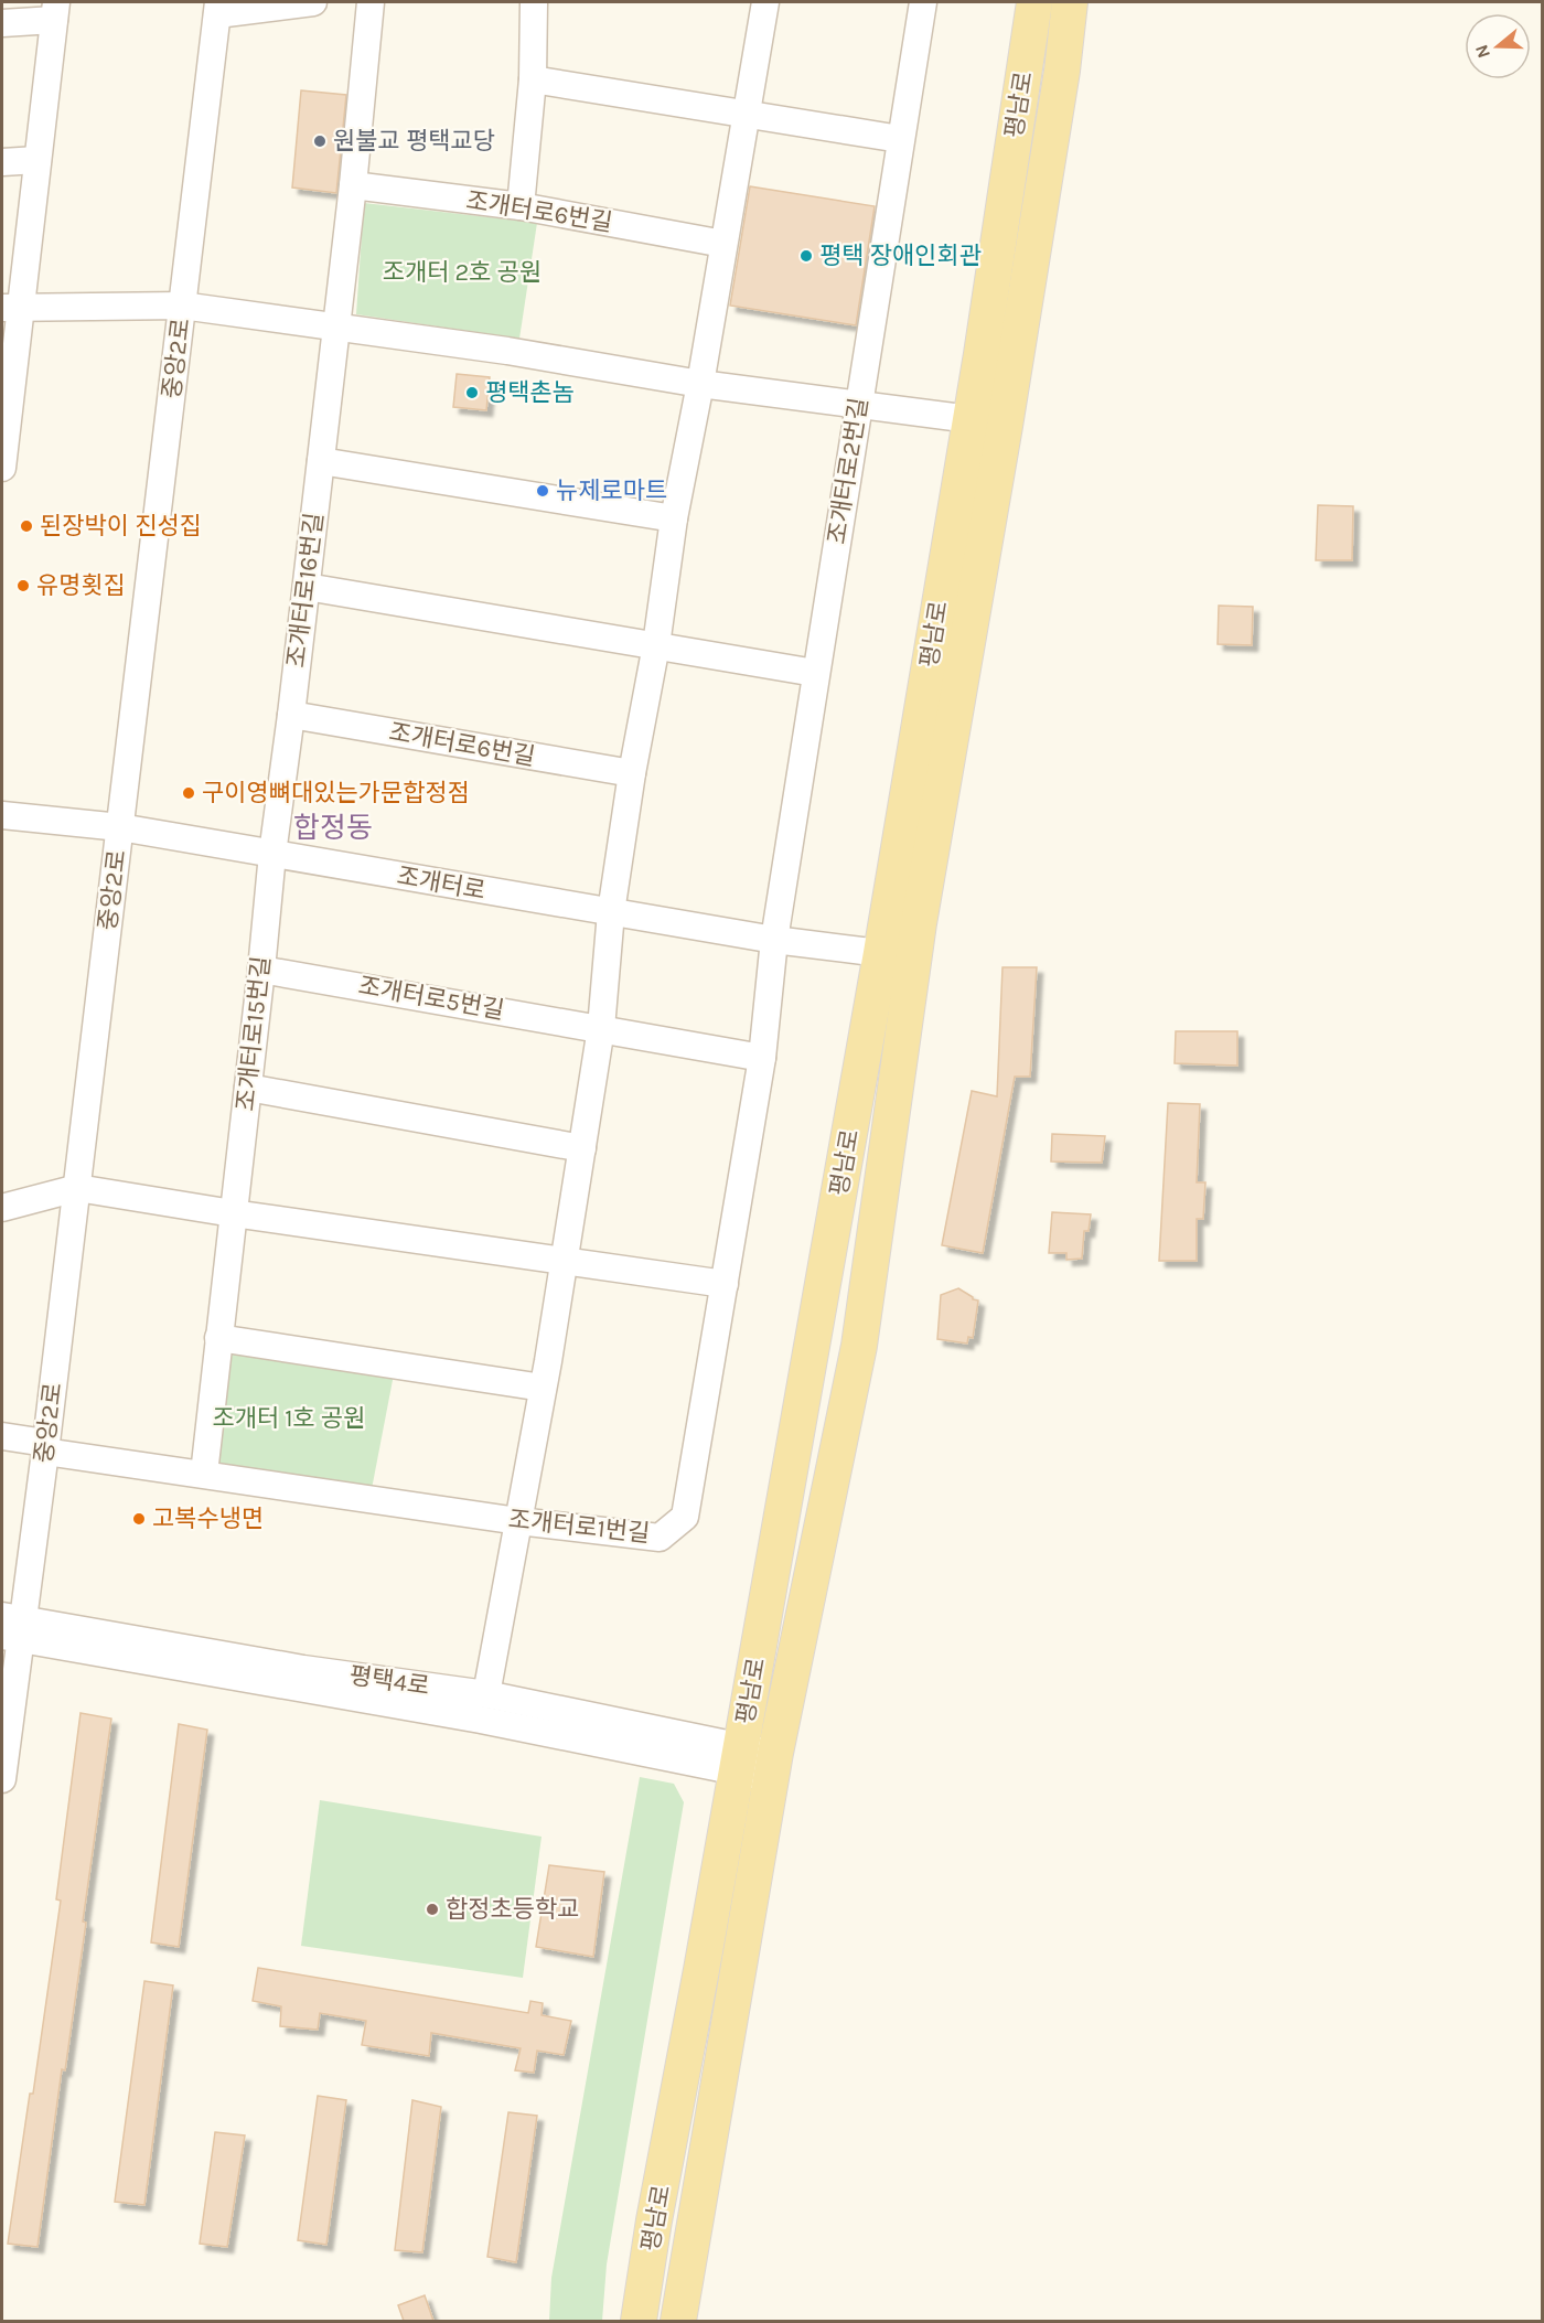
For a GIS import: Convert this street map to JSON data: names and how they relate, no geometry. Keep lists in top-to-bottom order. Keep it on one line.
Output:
{"streets":{"main road":["평남로"],"street":["조개터로6번길","중앙2로","조개터로2번길","조개터로16번길","조개터로","조개터로5번길","조개터로15번길","조개터로1번길","평택4로"]},"crossings":[["평남로","조개터로"],["평남로","평택4로"],["조개터로6번길","조개터로16번길"],["중앙2로","조개터로"],["중앙2로","조개터로1번길"],["중앙2로","평택4로"],["조개터로2번길","조개터로"],["조개터로2번길","조개터로1번길"],["조개터로16번길","조개터로"],["조개터로16번길","조개터로15번길"],["조개터로","조개터로15번길"],["조개터로","조개터로1번길"],["조개터로5번길","조개터로15번길"],["조개터로5번길","조개터로1번길"],["조개터로15번길","조개터로1번길"]],"districts":["합정동"],"parks":["조개터 2호 공원","조개터 1호 공원"],"places":["원불교 평택교당","평택 장애인회관","평택촌놈","뉴제로마트","된장박이 진성집","유명횟집","구이영뼈대있는가문합정점","고복수냉면","합정초등학교"],"north":"left"}
